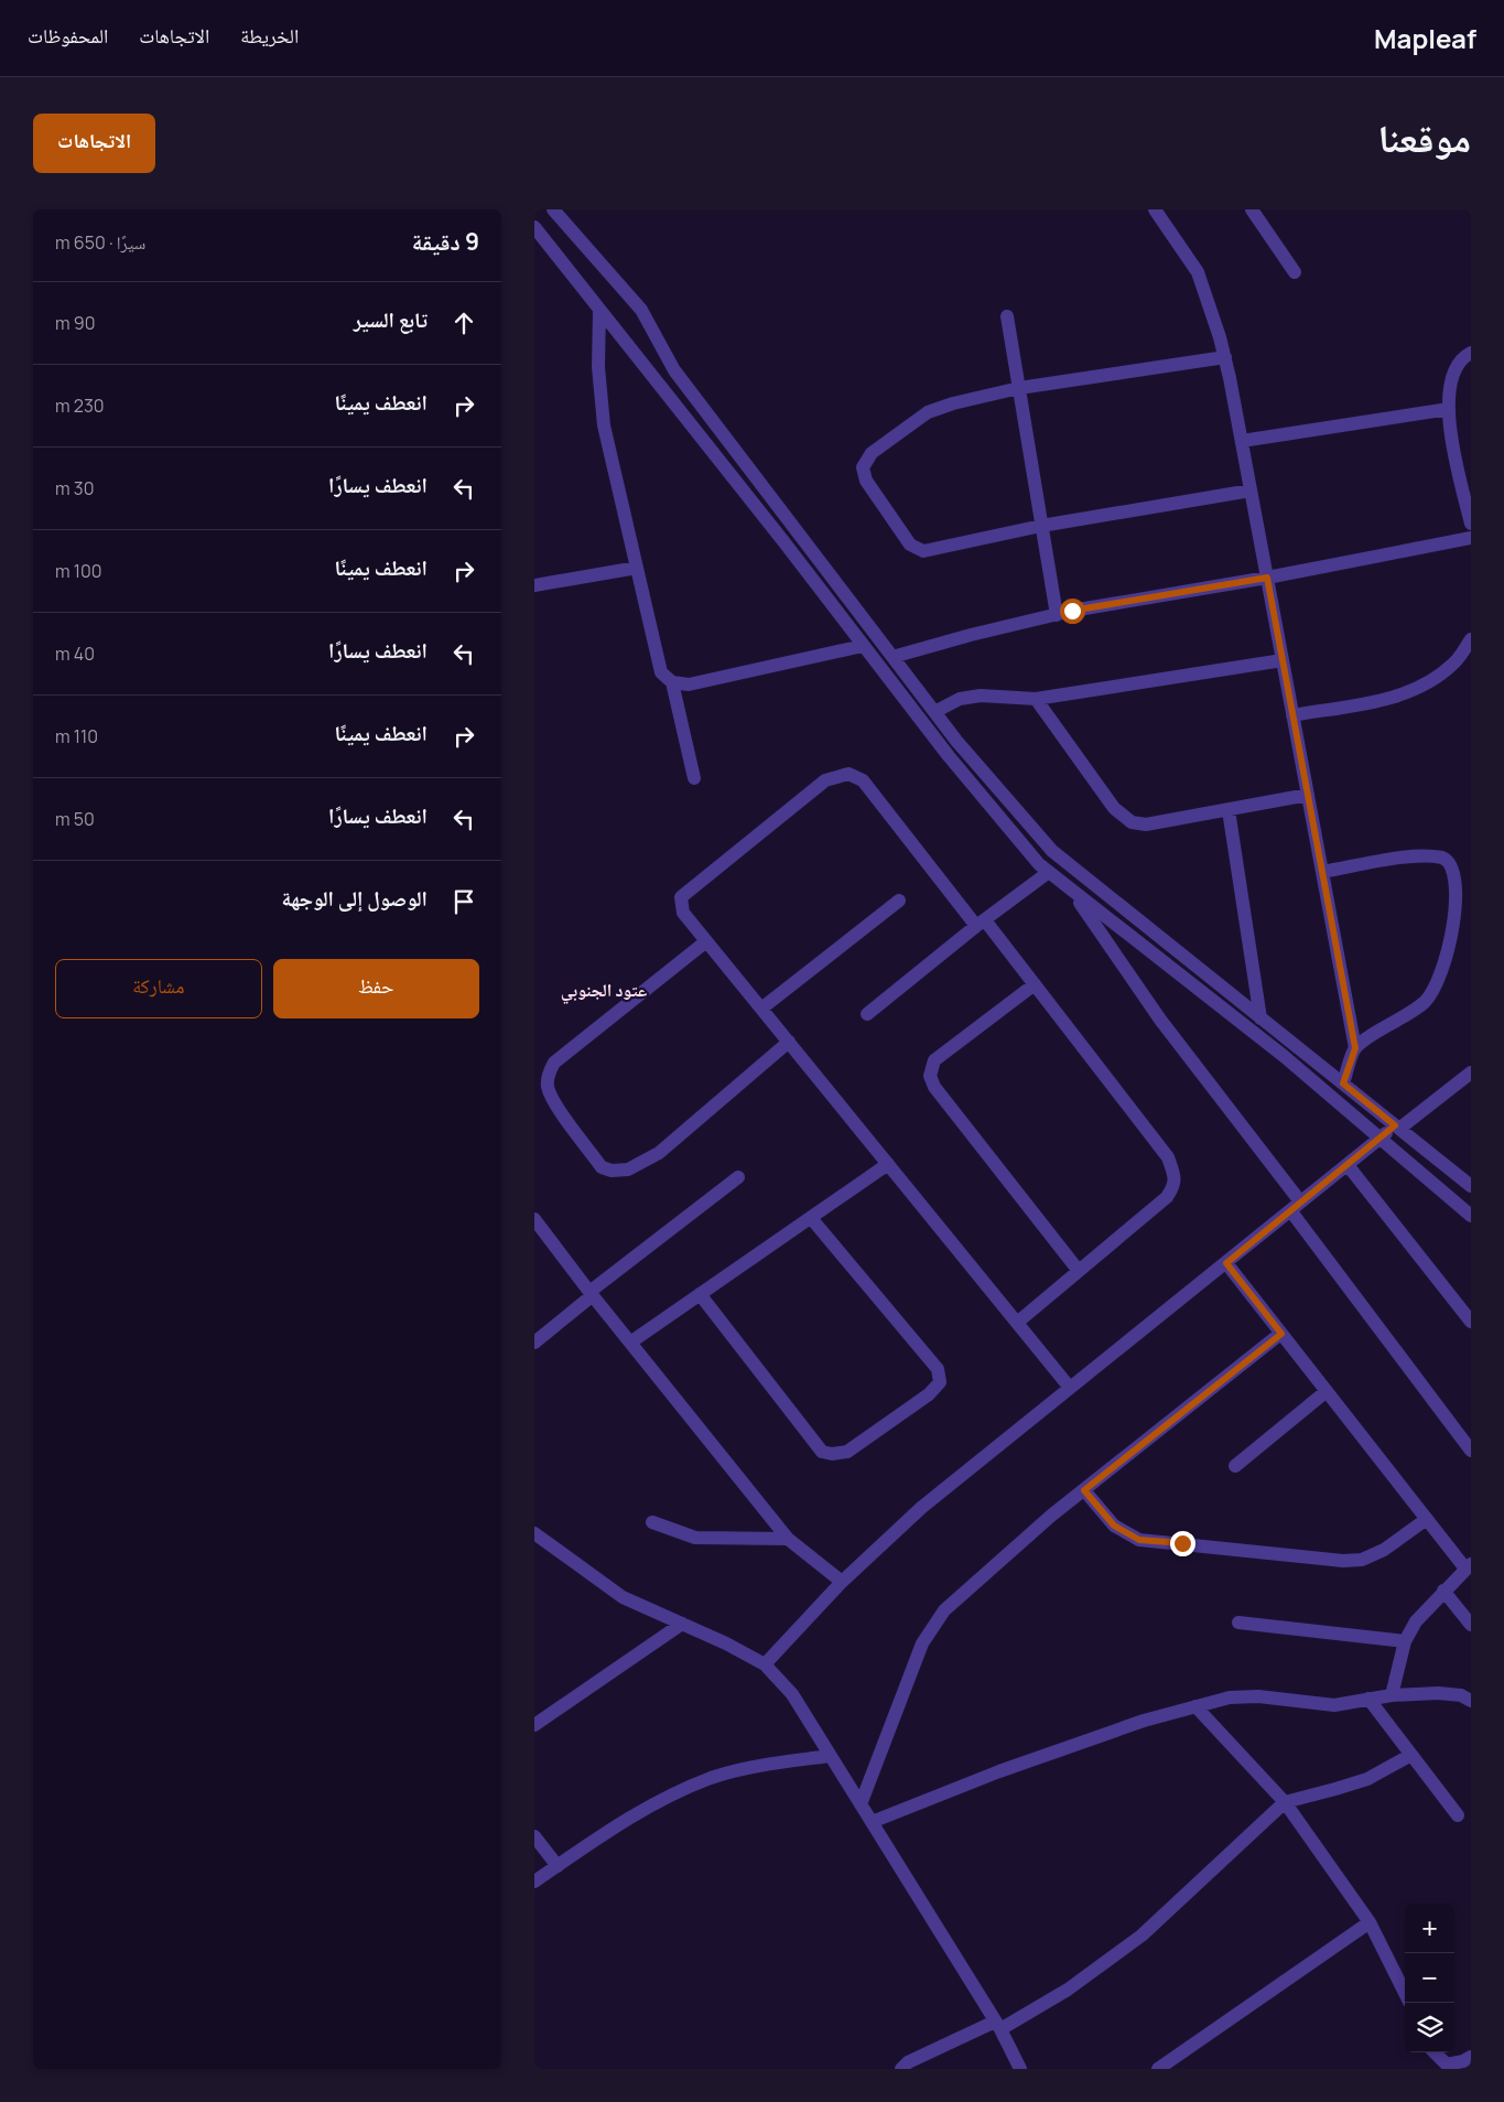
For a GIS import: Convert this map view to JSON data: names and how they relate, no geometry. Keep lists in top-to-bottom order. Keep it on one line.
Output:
{"districts":["عتود الجنوبي"],"page":{"header":"Mapleaf","nav":["الخريطة","الاتجاهات","المحفوظات"],"title":"موقعنا","buttons":["الاتجاهات",["حفظ","مشاركة"]],"heading":["9 دقيقة","سيرًا · 650 m"],"list":[["تابع السير","90 m"],["انعطف يمينًا","230 m"],["انعطف يسارًا","30 m"],["انعطف يمينًا","100 m"],["انعطف يسارًا","40 m"],["انعطف يمينًا","110 m"],["انعطف يسارًا","50 m"],"الوصول إلى الوجهة"],"map_buttons":["+","−"]}}
